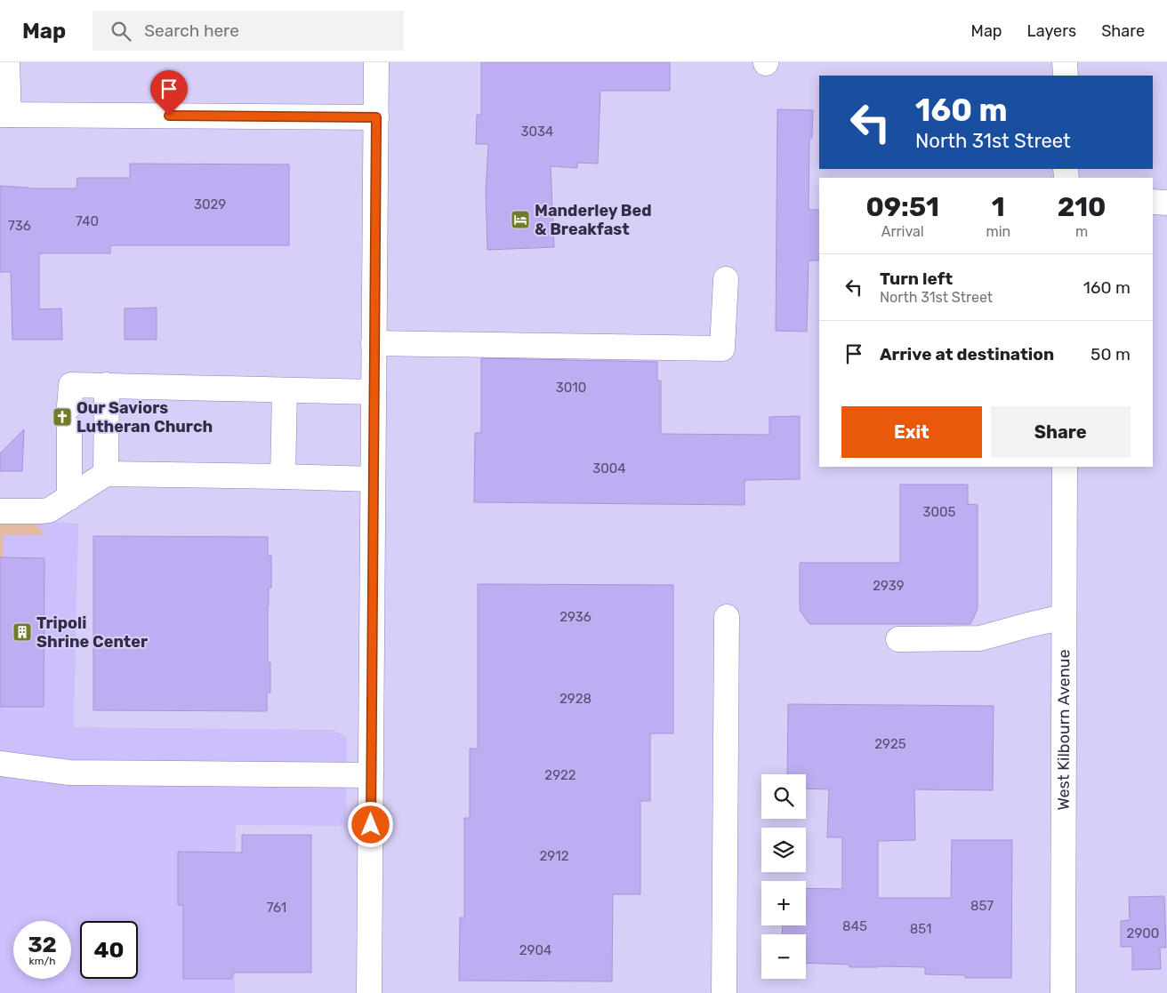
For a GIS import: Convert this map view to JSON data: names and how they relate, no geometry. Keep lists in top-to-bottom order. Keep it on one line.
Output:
{"streets":{"street":["West Kilbourn Avenue"]},"places":{"hotel":["Manderley Bed & Breakfast"],"church":["Our Saviors Lutheran Church"],"building":["Tripoli Shrine Center"]},"house_numbers":["3034","3029","740","736","3010","3004","3005","2939","2936","2928","2925","2922","2912","857","761","845","851","2900","2904"],"page":{"header":"Map","search":"Search here","nav":["Map","Layers","Share"],"turn":["160 m","North 31st Street"],"eta":["09:51","Arrival","1","min","210","m"],"list":[{"name":"Turn left","note":"North 31st Street","value":"160 m"},{"name":"Arrive at destination","value":"50 m"}],"buttons":["Exit","Share"],"map_buttons":["+","−"],"speed":"32 km/h","limit":"40"}}
